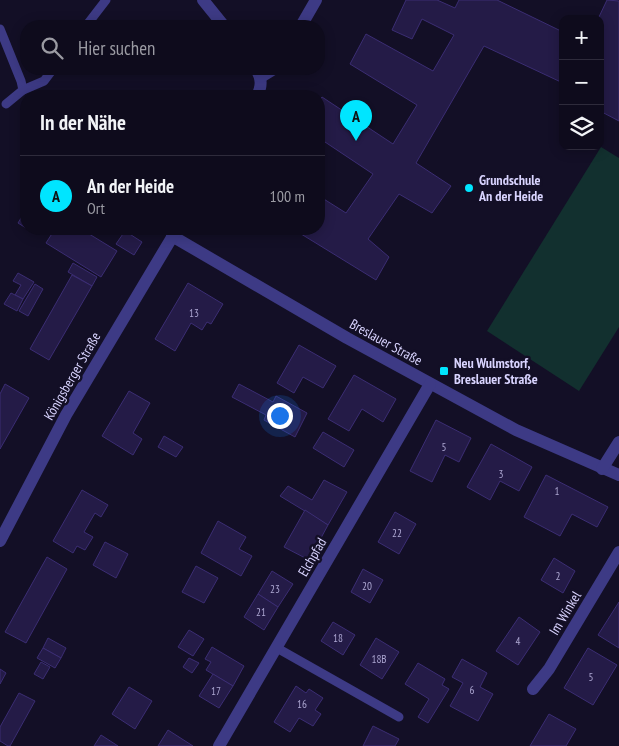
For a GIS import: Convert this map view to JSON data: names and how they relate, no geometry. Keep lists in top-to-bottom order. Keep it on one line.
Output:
{"streets":{"street":["Breslauer Straße","Königsberger Straße","Elchpfad","Im Winkel"]},"crossings":[["Breslauer Straße","Elchpfad"]],"places":{"other":["Grundschule An der Heide"],"transit":["Neu Wulmstorf, Breslauer Straße"]},"house_numbers":["13","5","3","1","22","2","20","23","21","18","4","18B","5","6","17","16"],"page":{"map_buttons":["+","−"],"search":"Hier suchen","heading":"In der Nähe","pins":"A","list":[{"mark":"A","name":"An der Heide","note":"Ort","value":"100 m"}]}}
